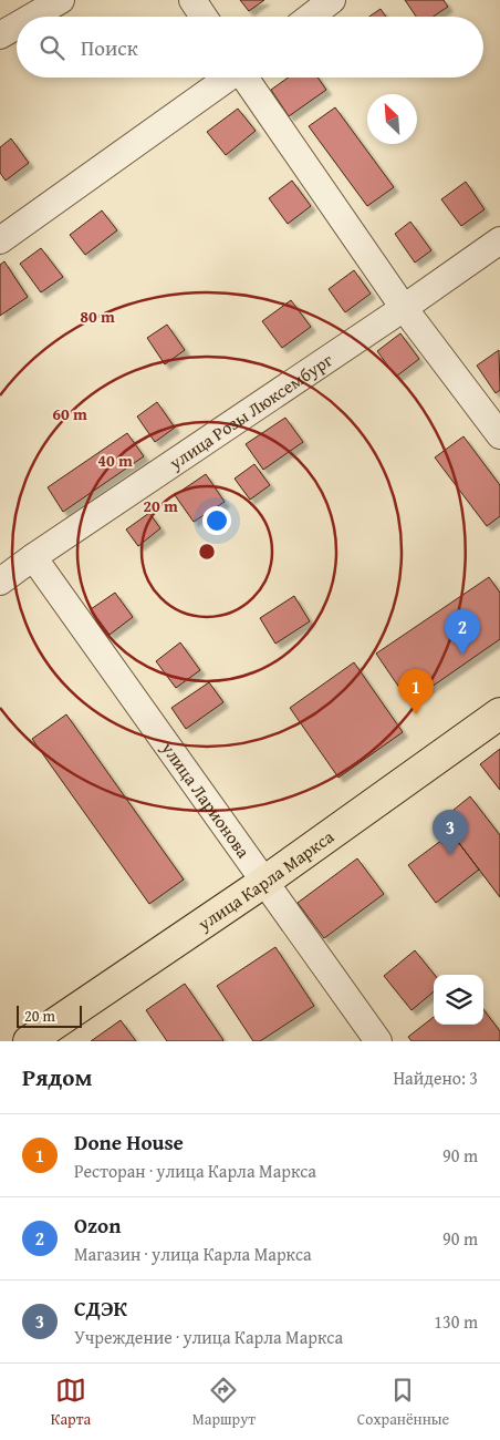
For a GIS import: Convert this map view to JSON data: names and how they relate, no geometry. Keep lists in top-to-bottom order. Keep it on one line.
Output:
{"streets":{"main road":["улица Карла Маркса"],"street":["улица Розы Люксембург","улица Ларионова"]},"crossings":[["улица Розы Люксембург","улица Ларионова"],["улица Ларионова","улица Карла Маркса"]],"scale_bar":"20 m","north":"top left","page":{"search":"Поиск","pins":["2","1","3"],"scale":"20 m","heading":["Рядом","Найдено: 3"],"list":[{"mark":"1","name":"Done House","note":"Ресторан · улица Карла Маркса","value":"90 m"},{"mark":"2","name":"Ozon","note":"Магазин · улица Карла Маркса","value":"90 m"},{"mark":"3","name":"СДЭК","note":"Учреждение · улица Карла Маркса","value":"130 m"}],"nav":["Карта","Маршрут","Сохранённые"]},"rings":["80 m","60 m","40 m","20 m"]}
